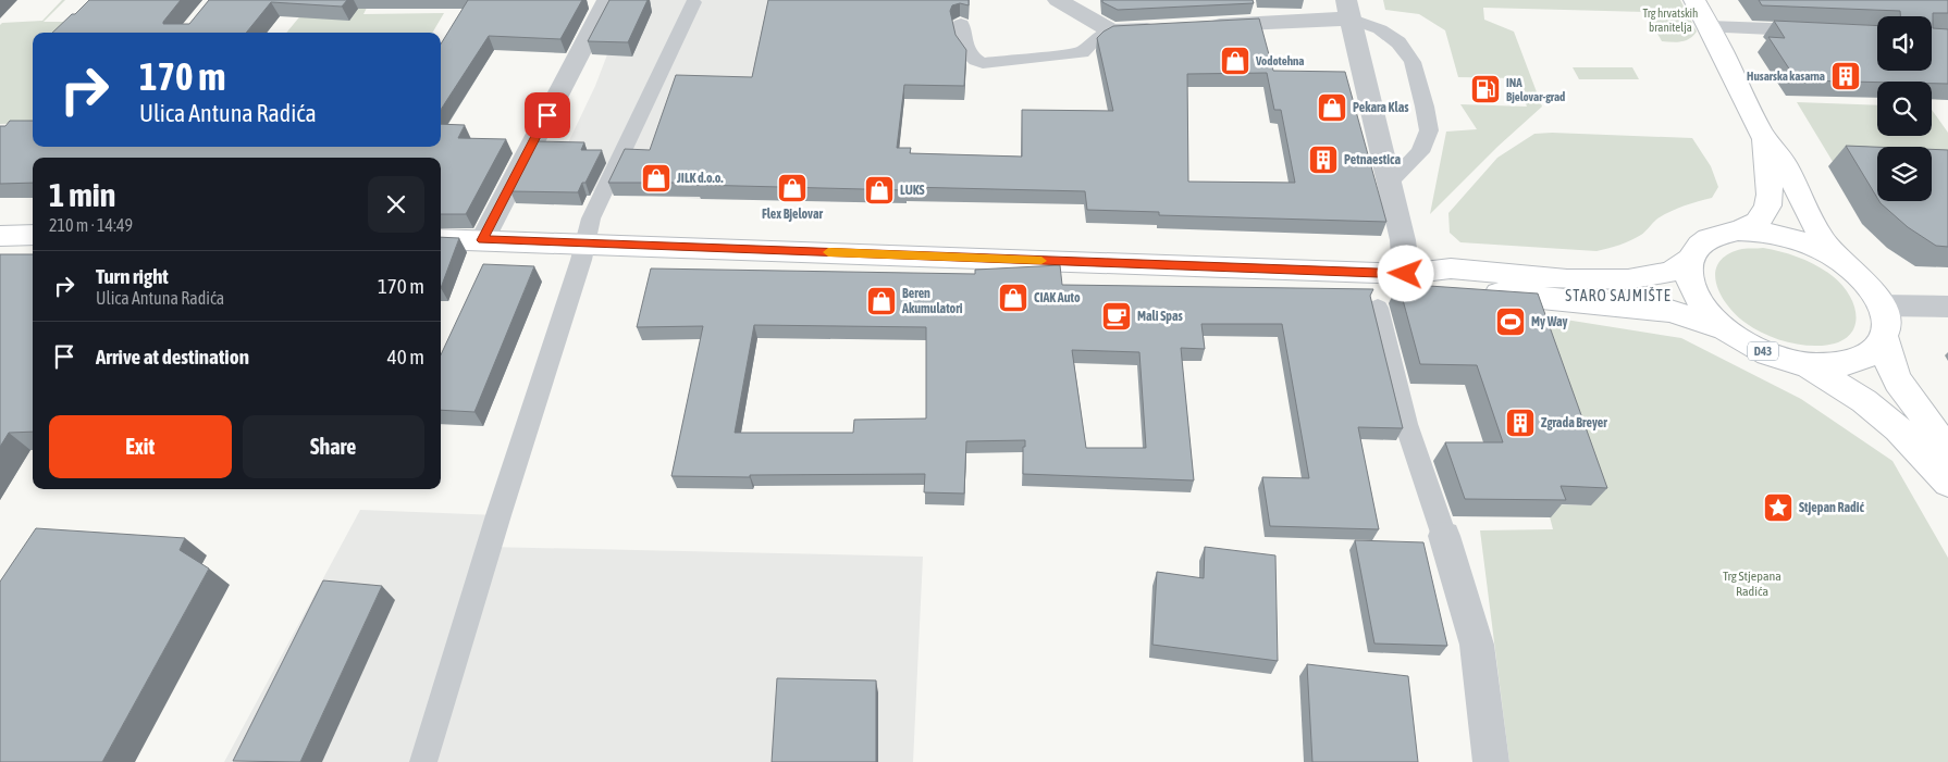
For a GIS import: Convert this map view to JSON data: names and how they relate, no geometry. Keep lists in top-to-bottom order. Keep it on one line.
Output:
{"streets":{"main road":["D43"]},"districts":["STARO SAJMIŠTE"],"parks":["Trg hrvatskih branitelja","Trg Stjepana Radića"],"places":{"shop":["Vodotehna","Pekara Klas","JILK d.o.o.","Flex Bjelovar","LUKS","CIAK Auto","Beren Akumulatori"],"building":["Husarska kasarna","Petnaestica","Zgrada Breyer"],"fuel station":["INA Bjelovar-grad"],"cafe":["Mali Spas"],"sports":["My Way"],"place":["Stjepan Radić"]},"page":{"turn":["170 m","Ulica Antuna Radića"],"heading":["1 min","210 m · 14:49"],"list":[{"name":"Turn right","note":"Ulica Antuna Radića","value":"170 m"},{"name":"Arrive at destination","value":"40 m"}],"buttons":["Exit","Share"]}}
